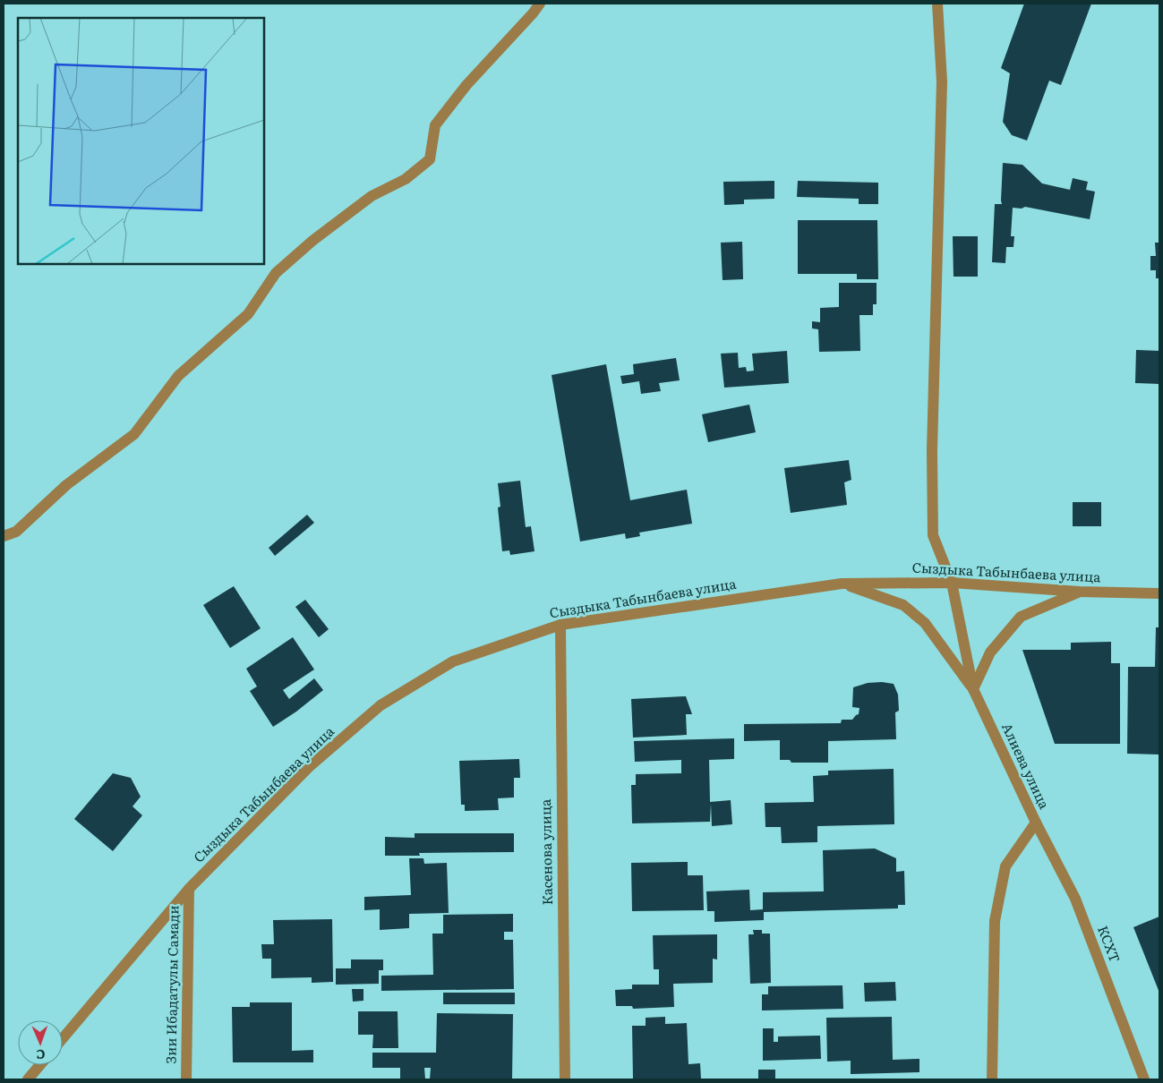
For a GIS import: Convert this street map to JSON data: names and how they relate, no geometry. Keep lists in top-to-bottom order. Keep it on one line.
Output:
{"streets":{"street":["Сыздыка Табынбаева улица","Алиева улица","Касенова улица","КСХТ","Зии Ибадатулы Самади"]},"crossings":[["Сыздыка Табынбаева улица","Касенова улица"],["Сыздыка Табынбаева улица","Зии Ибадатулы Самади"],["Алиева улица","КСХТ"]],"north":"bottom"}
